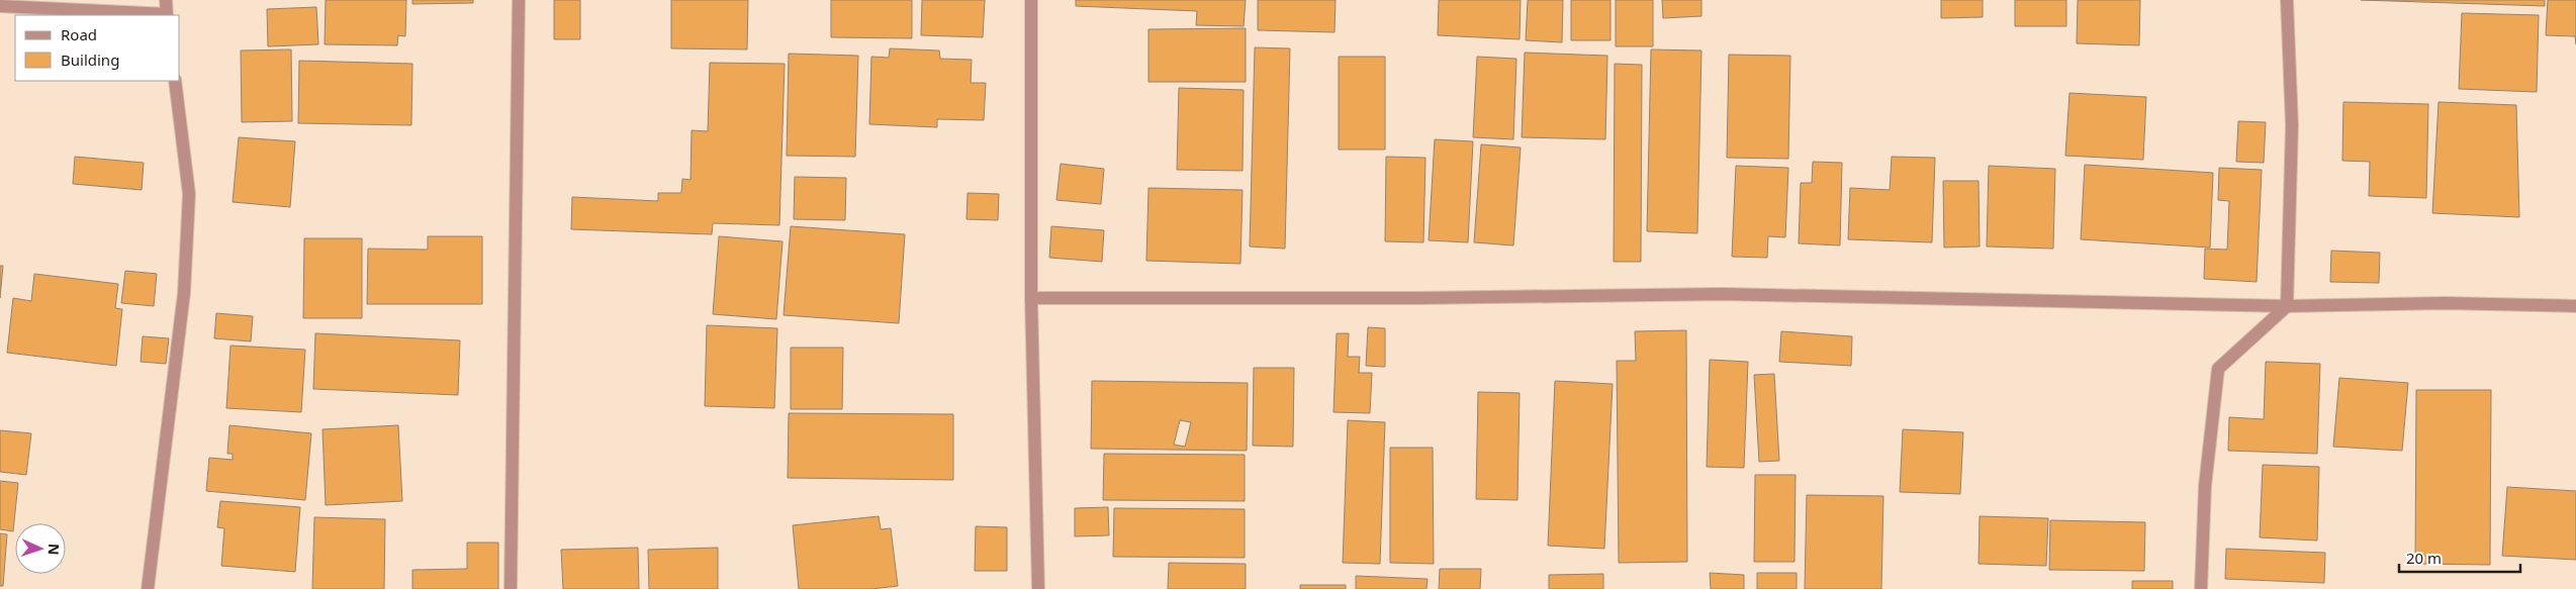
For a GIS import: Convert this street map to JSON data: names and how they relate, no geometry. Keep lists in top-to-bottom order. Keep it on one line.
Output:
{"legend":["Road","Building"],"scale_bar":"20 m","north":"right"}
